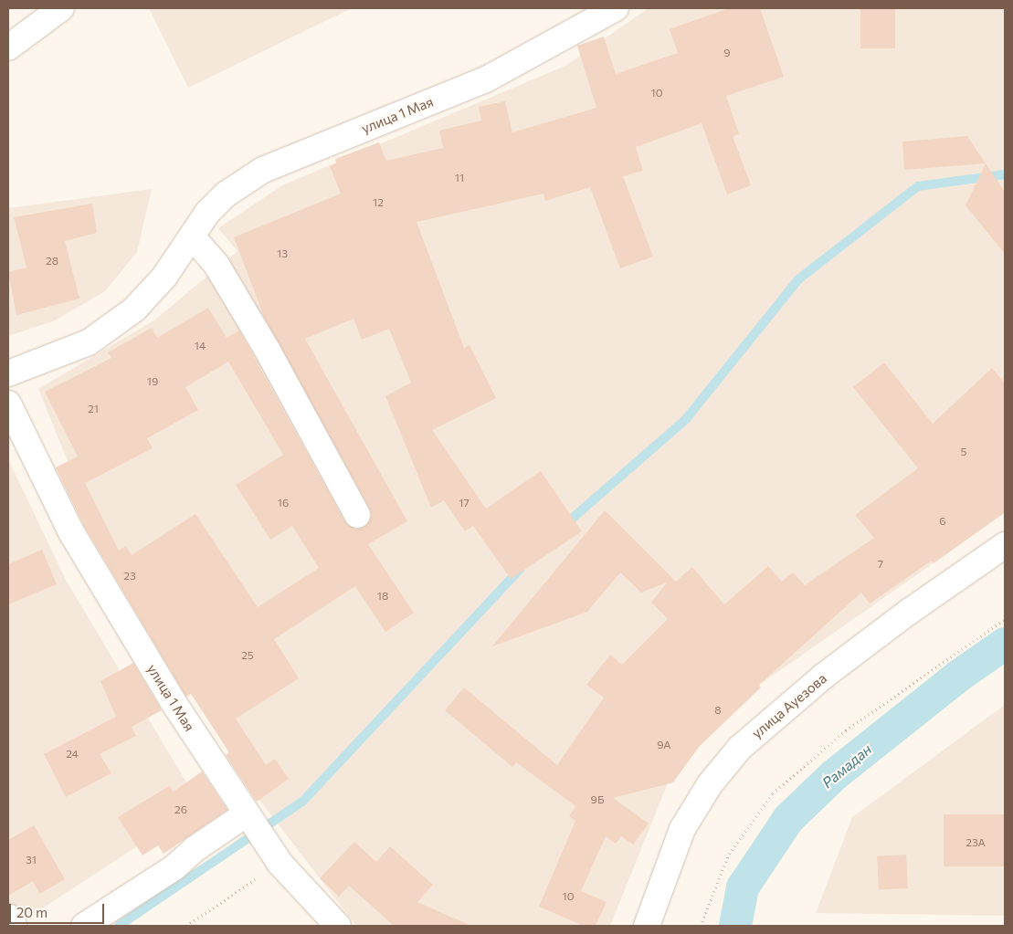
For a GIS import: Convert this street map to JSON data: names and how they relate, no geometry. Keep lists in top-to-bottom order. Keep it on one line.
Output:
{"streets":{"street":["улица 1 Мая","улица Ауезова"]},"water":["Рамадан"],"house_numbers":["9","10","11","12","13","28","14","19","21","5","16","17","6","7","23","18","25","8","9А","24","9Б","26","23А","31","10"],"scale_bar":"20 m"}
